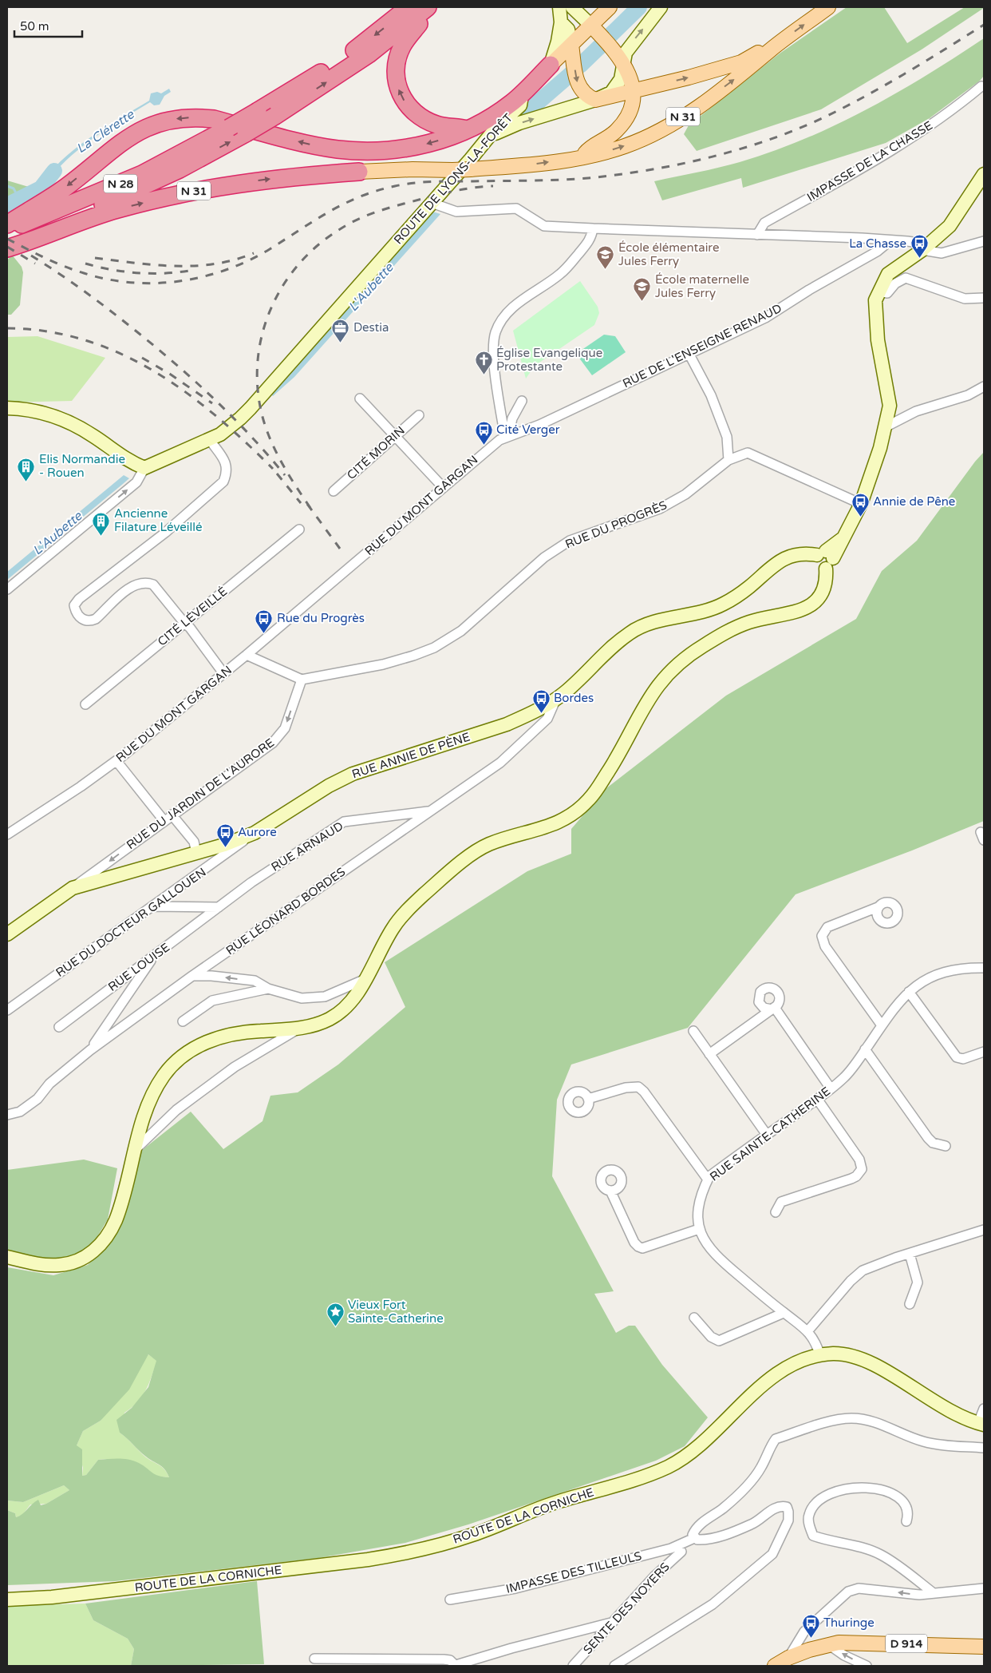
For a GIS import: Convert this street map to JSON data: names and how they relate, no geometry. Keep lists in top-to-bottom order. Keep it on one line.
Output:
{"streets":{"highway":["N 31","N 28"],"main road":["D 914"],"street":["IMPASSE DE LA CHASSE","ROUTE DE LYONS-LA-FORÊT","RUE DE L'ENSEIGNE RENAUD","CITÉ MORIN","RUE DU MONT GARGAN","RUE DU PROGRÈS","CITÉ LÉVEILLÉ","RUE ANNIE DE PÈNE","RUE DU JARDIN DE L'AURORE","RUE ARNAUD","RUE LÉONARD BORDES","RUE DU DOCTEUR GALLOUEN","RUE LOUISE","RUE SAINTE-CATHERINE","ROUTE DE LA CORNICHE","IMPASSE DES TILLEULS","SENTE DES NOYERS"]},"crossings":[["RUE DE L'ENSEIGNE RENAUD","RUE DU MONT GARGAN"],["RUE DU PROGRÈS","RUE DU JARDIN DE L'AURORE"],["RUE ANNIE DE PÈNE","RUE DU JARDIN DE L'AURORE"],["RUE ANNIE DE PÈNE","RUE LÉONARD BORDES"],["RUE ANNIE DE PÈNE","RUE DU DOCTEUR GALLOUEN"],["RUE ARNAUD","RUE LÉONARD BORDES"],["RUE ARNAUD","RUE LOUISE"],["RUE SAINTE-CATHERINE","ROUTE DE LA CORNICHE"],["IMPASSE DES TILLEULS","SENTE DES NOYERS"]],"one_way":["RUE DU JARDIN DE L'AURORE"],"water":["La Clérette","L'Aubette"],"places":{"bus stop":["La Chasse","Cité Verger","Annie de Pêne","Rue du Progrès","Bordes","Aurore","Thuringe"],"school or university":["École élémentaire Jules Ferry","École maternelle Jules Ferry"],"office":["Destia"],"church":["Église Evangelique Protestante"],"building":["Elis Normandie - Rouen","Ancienne Filature Léveillé"],"place":["Vieux Fort Sainte-Catherine"]},"scale_bar":"50 m"}
